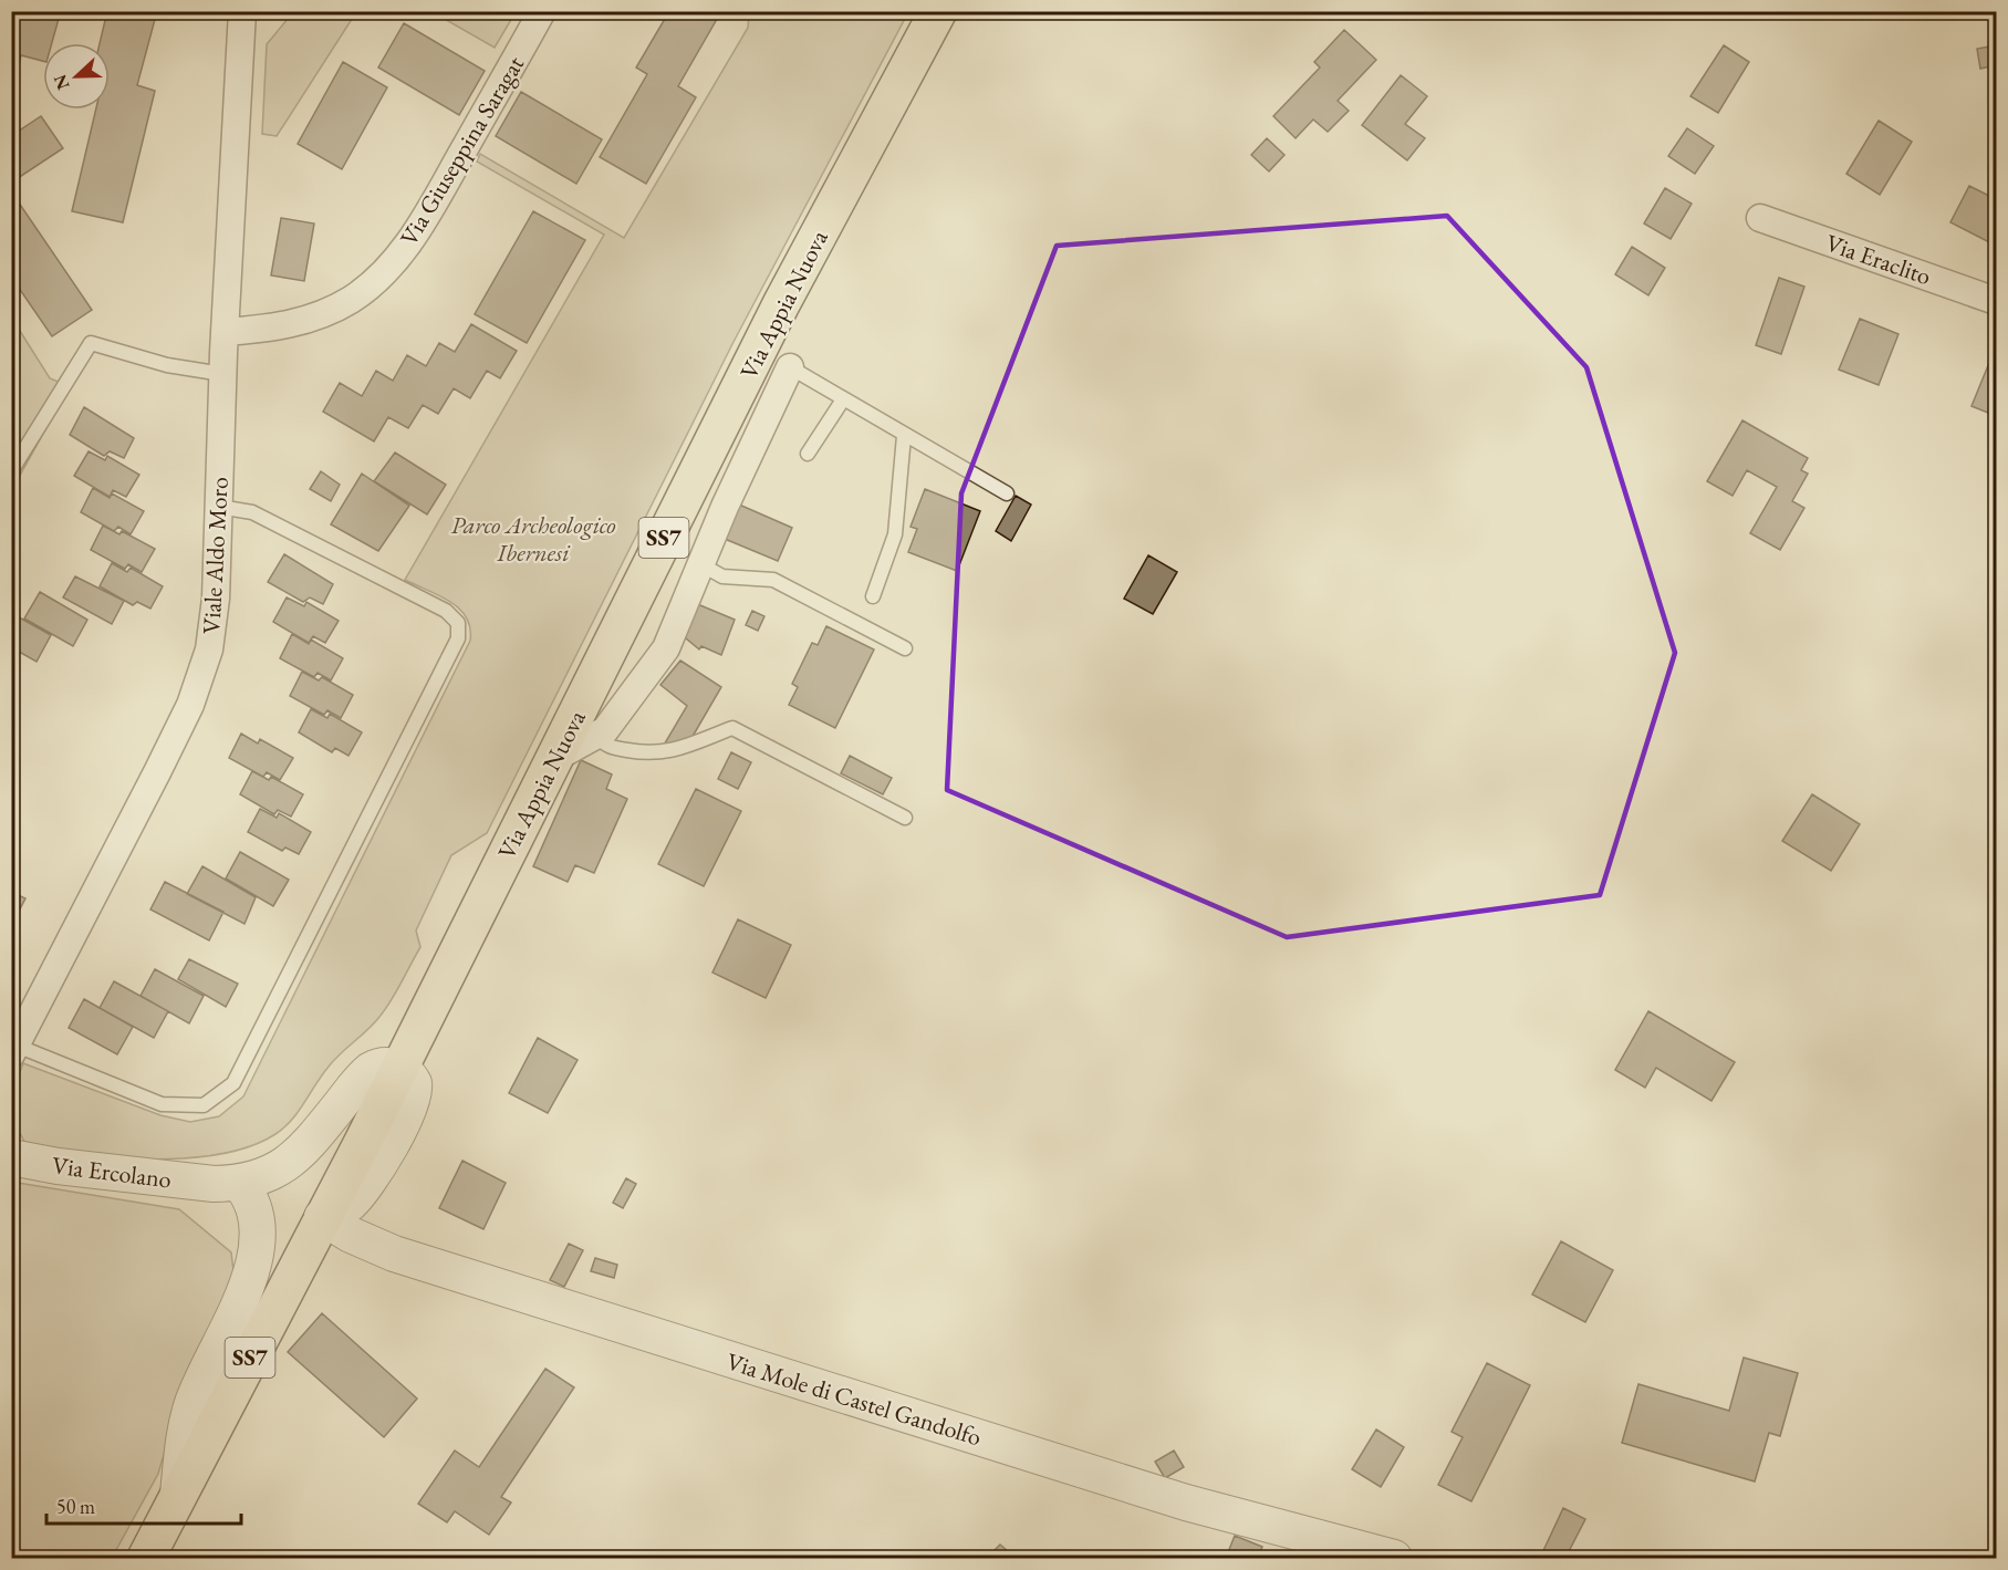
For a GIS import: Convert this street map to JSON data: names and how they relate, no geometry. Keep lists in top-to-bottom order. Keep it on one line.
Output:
{"streets":{"main road":["Via Appia Nuova","SS7"],"street":["Via Giuseppina Saragat","Via Eraclito","Viale Aldo Moro","Via Ercolano","Via Mole di Castel Gandolfo"]},"crossings":[["Via Giuseppina Saragat","Viale Aldo Moro"],["Via Appia Nuova","Via Mole di Castel Gandolfo"]],"parks":["Parco Archeologico Ibernesi"],"scale_bar":"50 m","north":"left"}
